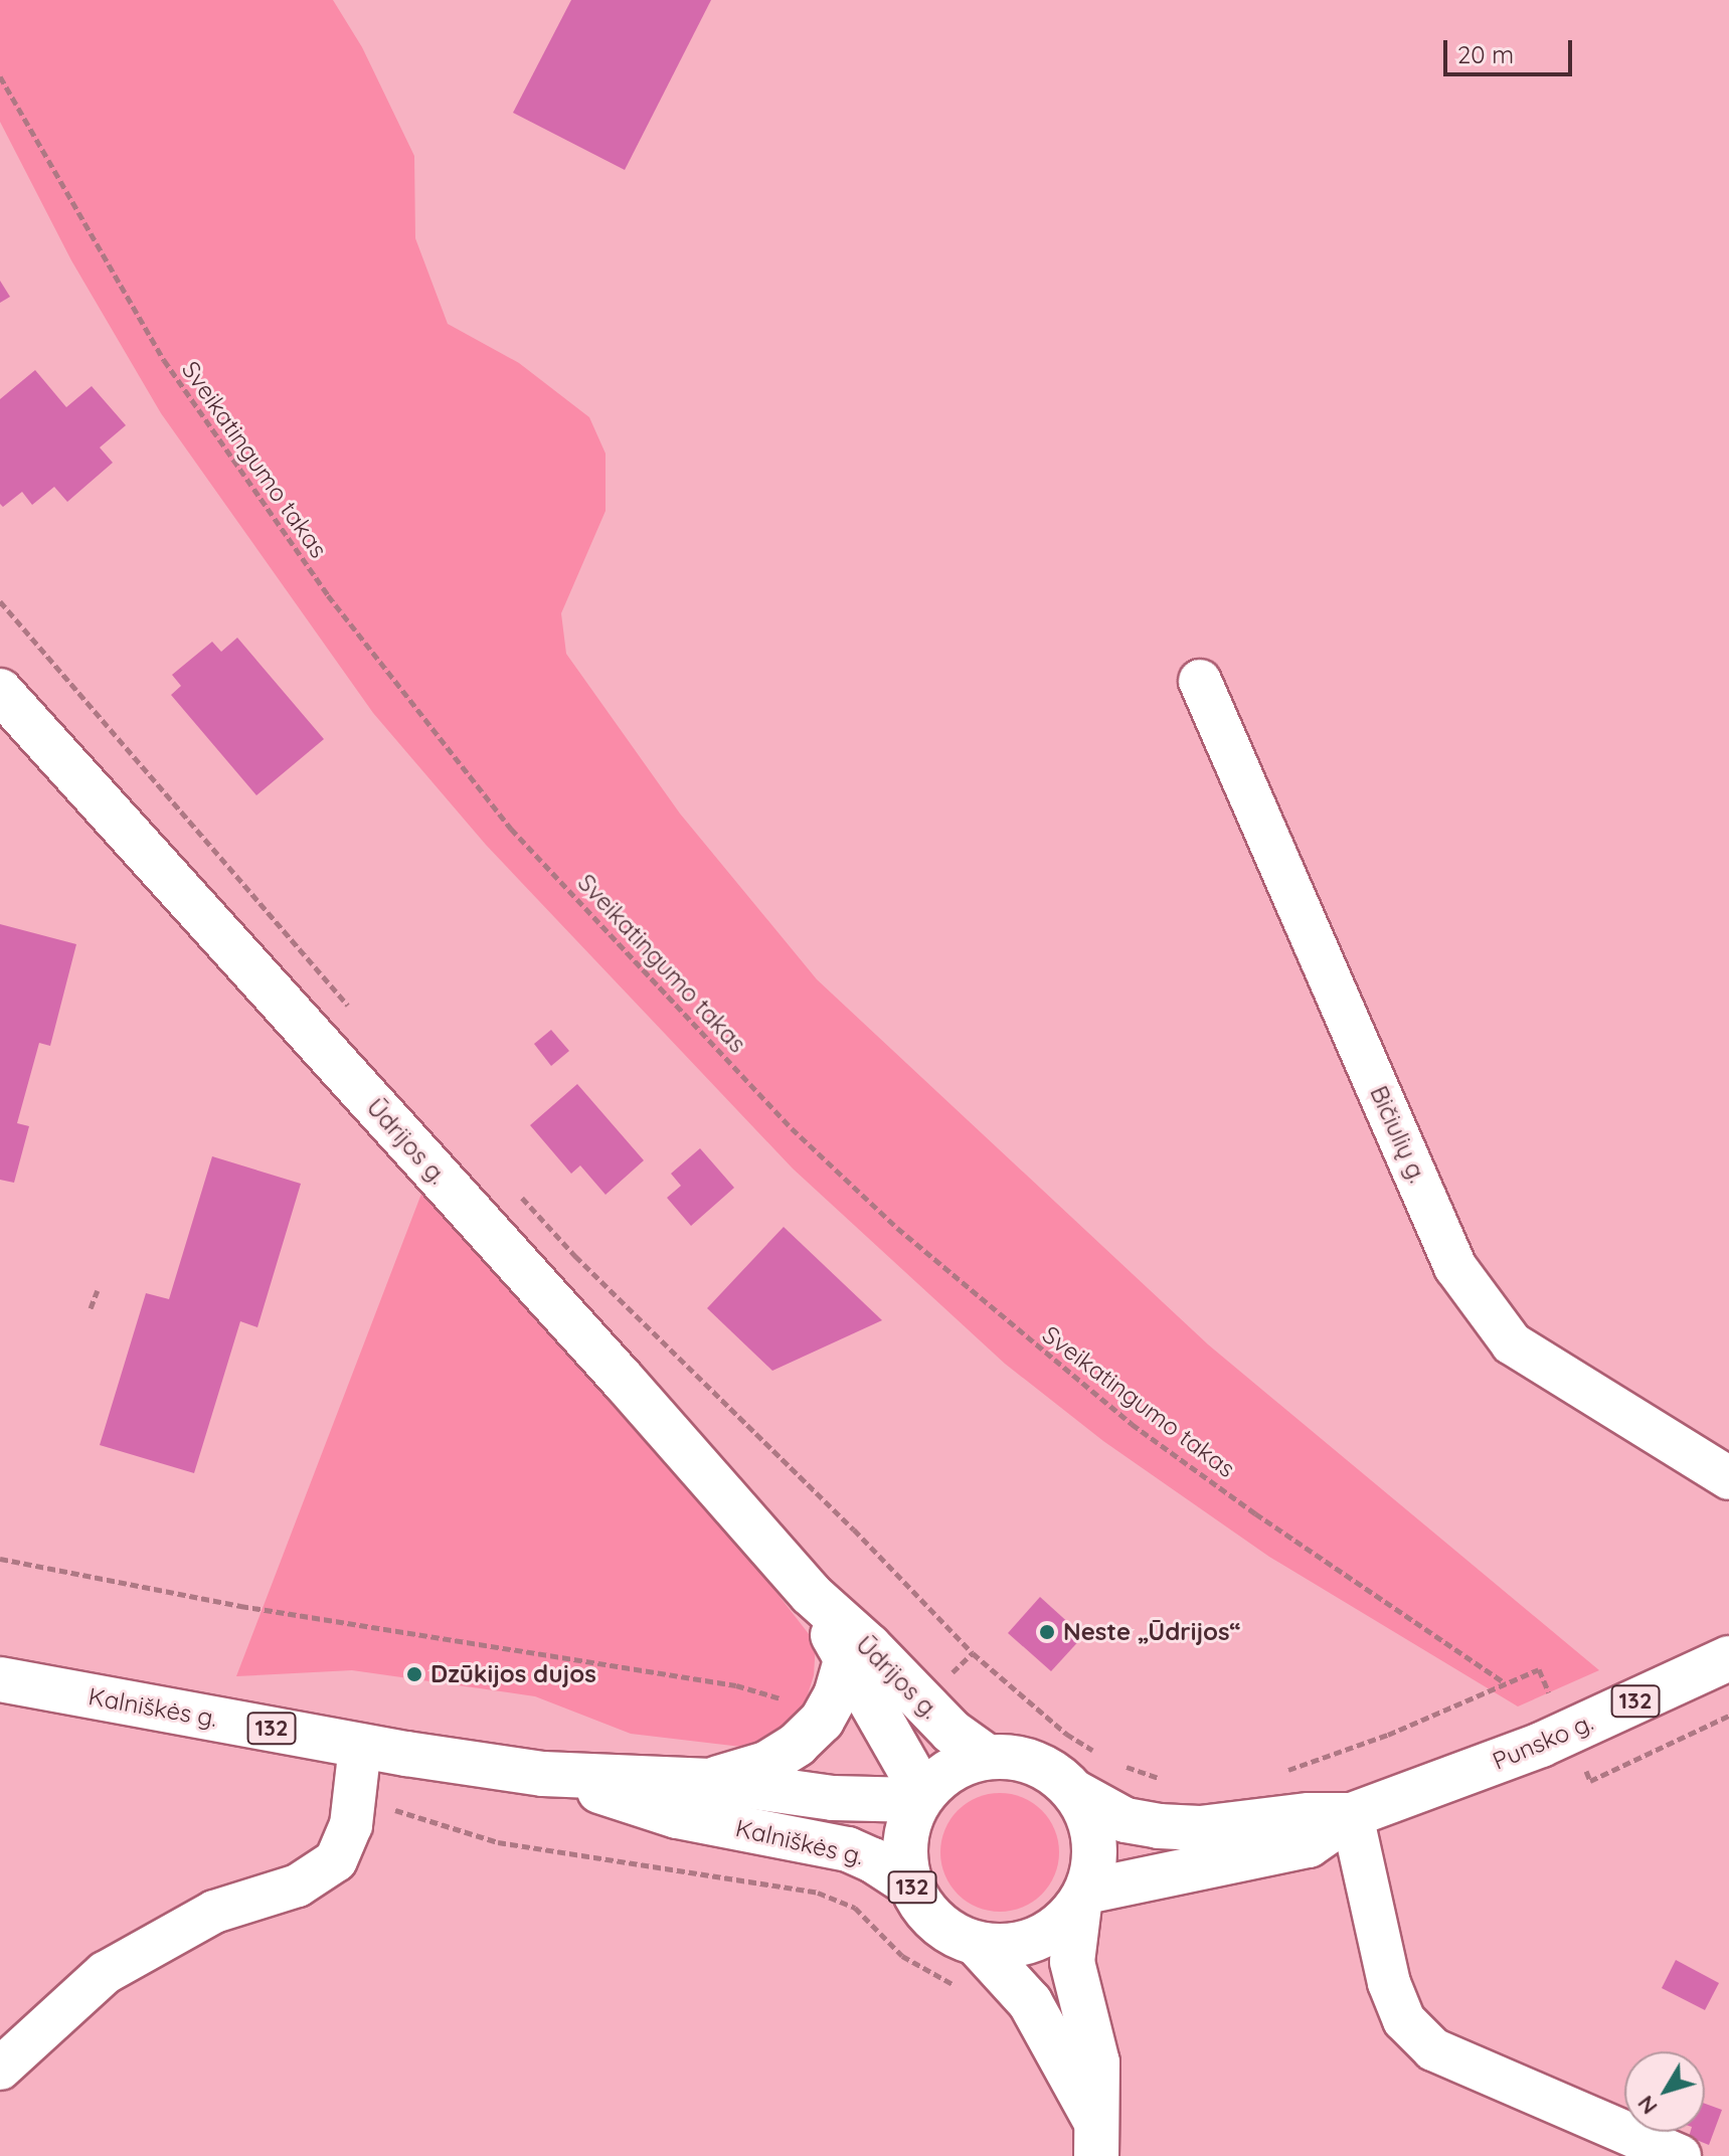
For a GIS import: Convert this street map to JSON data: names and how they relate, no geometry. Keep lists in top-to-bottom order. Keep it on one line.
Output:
{"streets":{"main road":["Ūdrijos g.","132","Kalniškės g.","Punsko g."],"street":["Bičiulių g."],"path":["Sveikatingumo takas"]},"crossings":[["Ūdrijos g.","Kalniškės g."],["Ūdrijos g.","Punsko g."],["Kalniškės g.","Punsko g."]],"places":["Neste „Ūdrijos“","Dzūkijos dujos"],"scale_bar":"20 m","north":"bottom left"}
